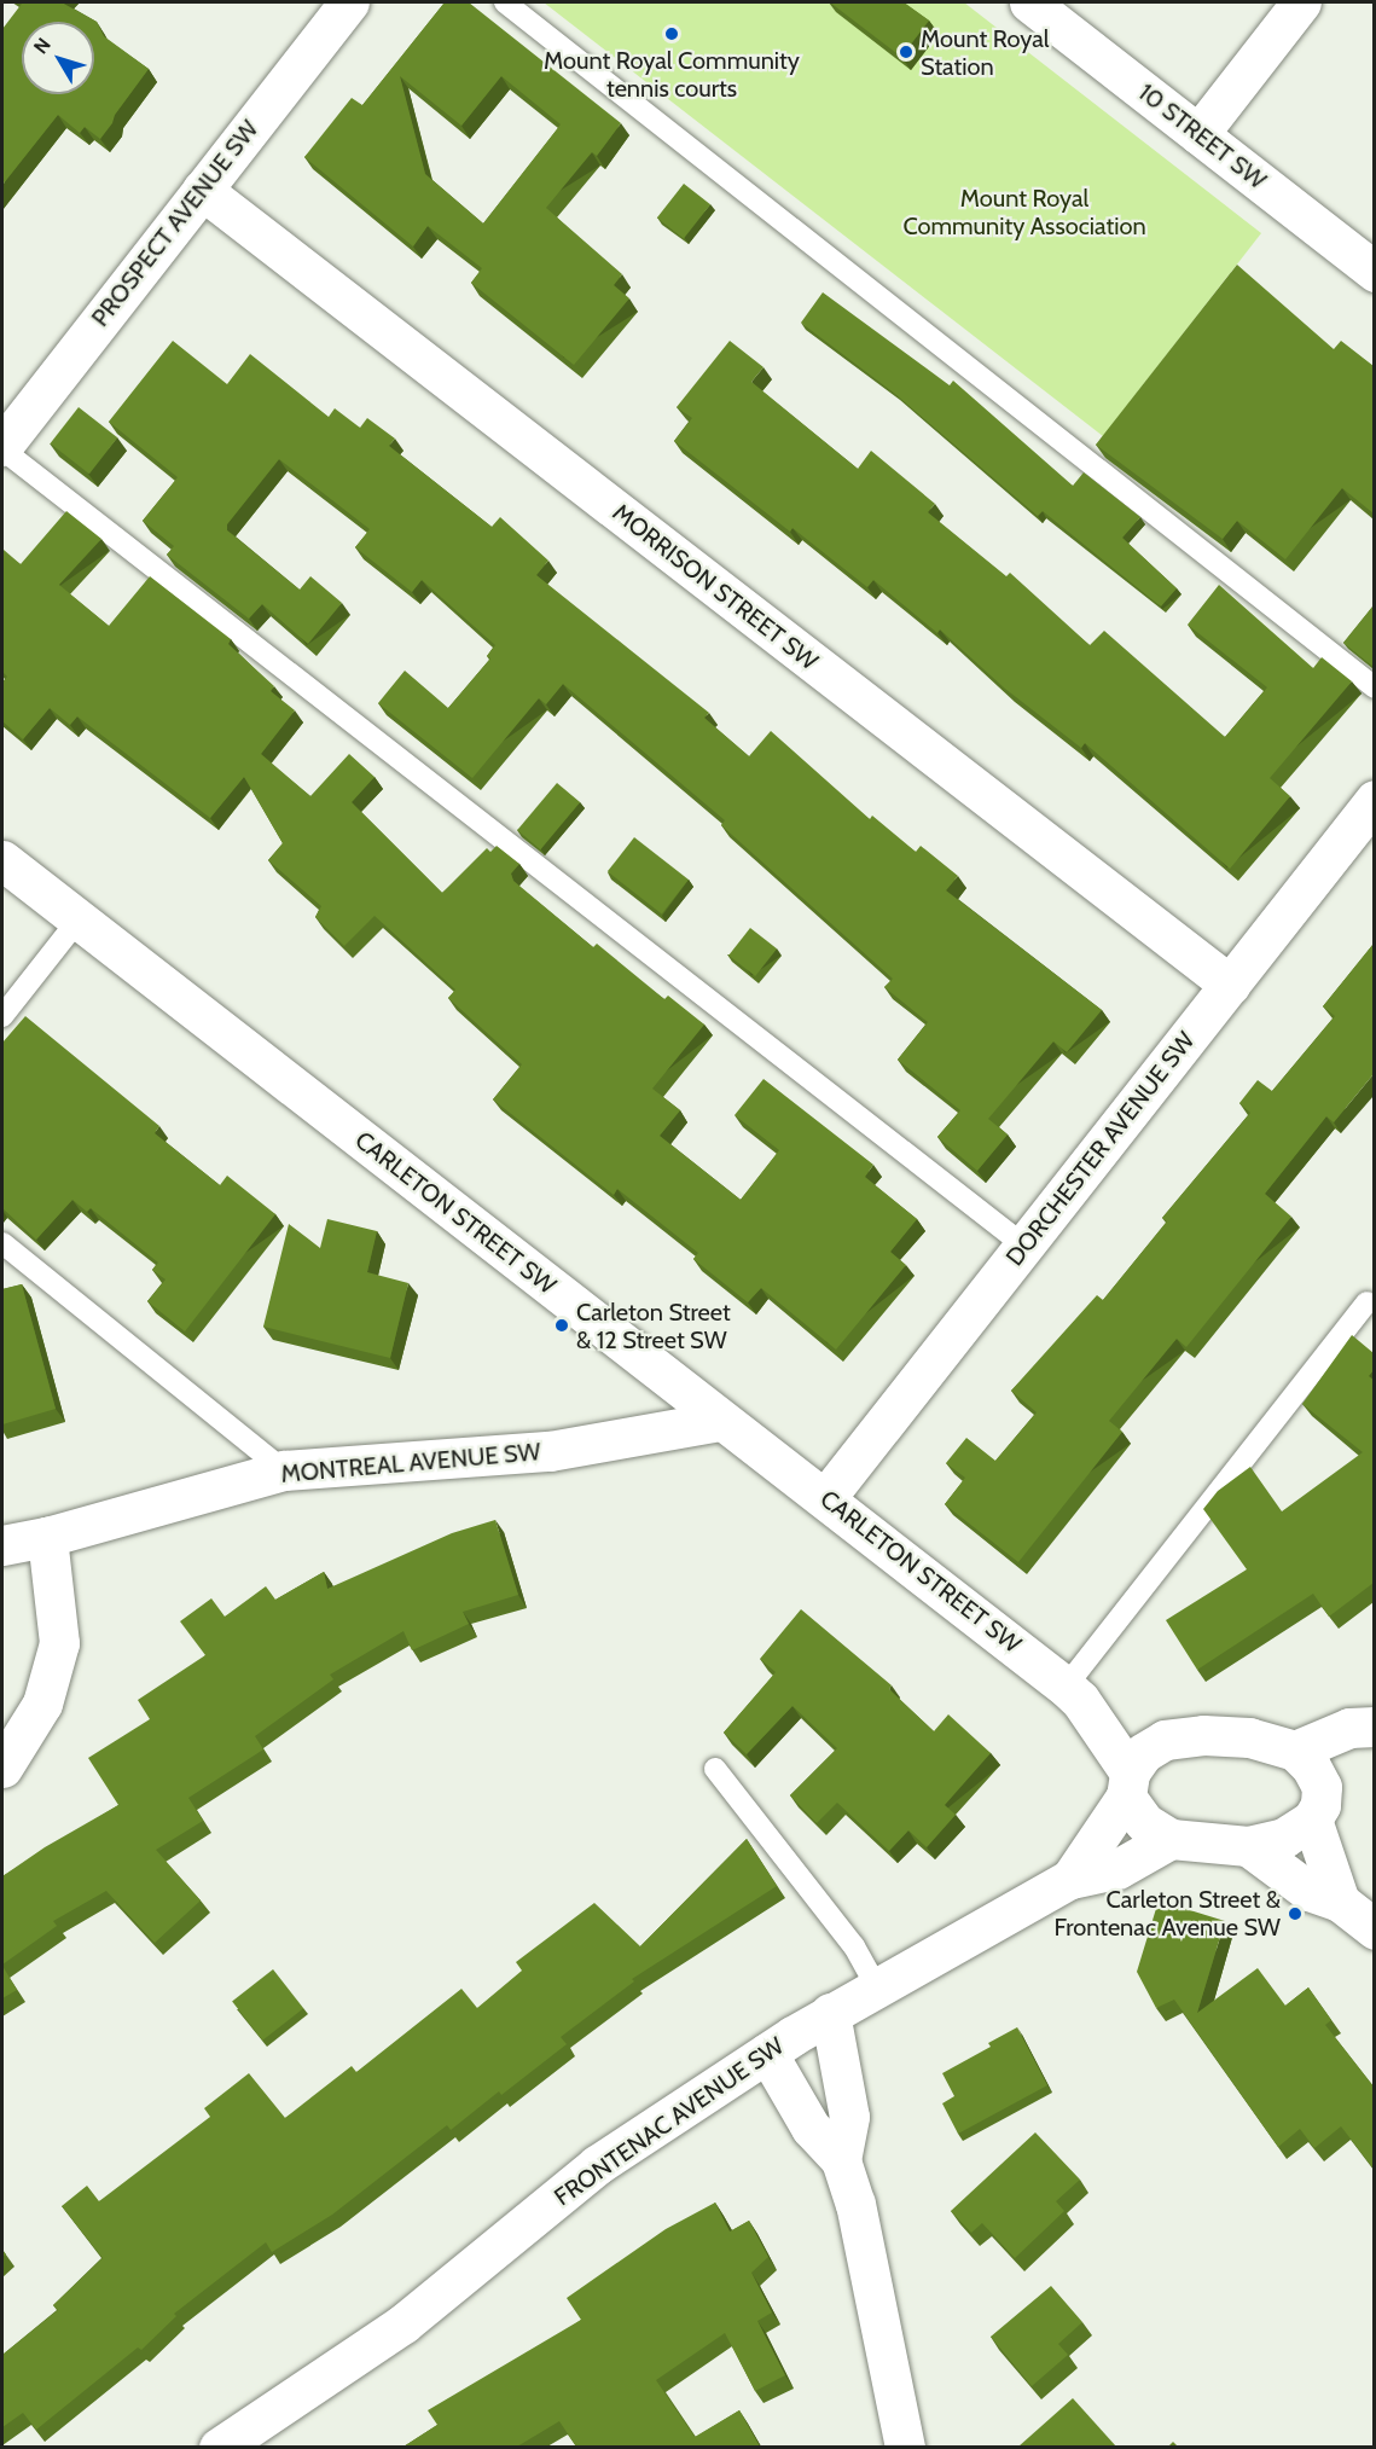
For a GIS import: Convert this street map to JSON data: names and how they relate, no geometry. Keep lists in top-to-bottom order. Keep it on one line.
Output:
{"streets":{"street":["10 STREET SW","PROSPECT AVENUE SW","MORRISON STREET SW","DORCHESTER AVENUE SW","CARLETON STREET SW","MONTREAL AVENUE SW","FRONTENAC AVENUE SW"]},"crossings":[["PROSPECT AVENUE SW","MORRISON STREET SW"],["MORRISON STREET SW","DORCHESTER AVENUE SW"],["DORCHESTER AVENUE SW","CARLETON STREET SW"],["CARLETON STREET SW","MONTREAL AVENUE SW"],["CARLETON STREET SW","FRONTENAC AVENUE SW"]],"parks":["Mount Royal Community Association"],"places":["Mount Royal Community tennis courts","Mount Royal Station","Carleton Street & 12 Street SW","Carleton Street & Frontenac Avenue SW"],"north":"top left"}
